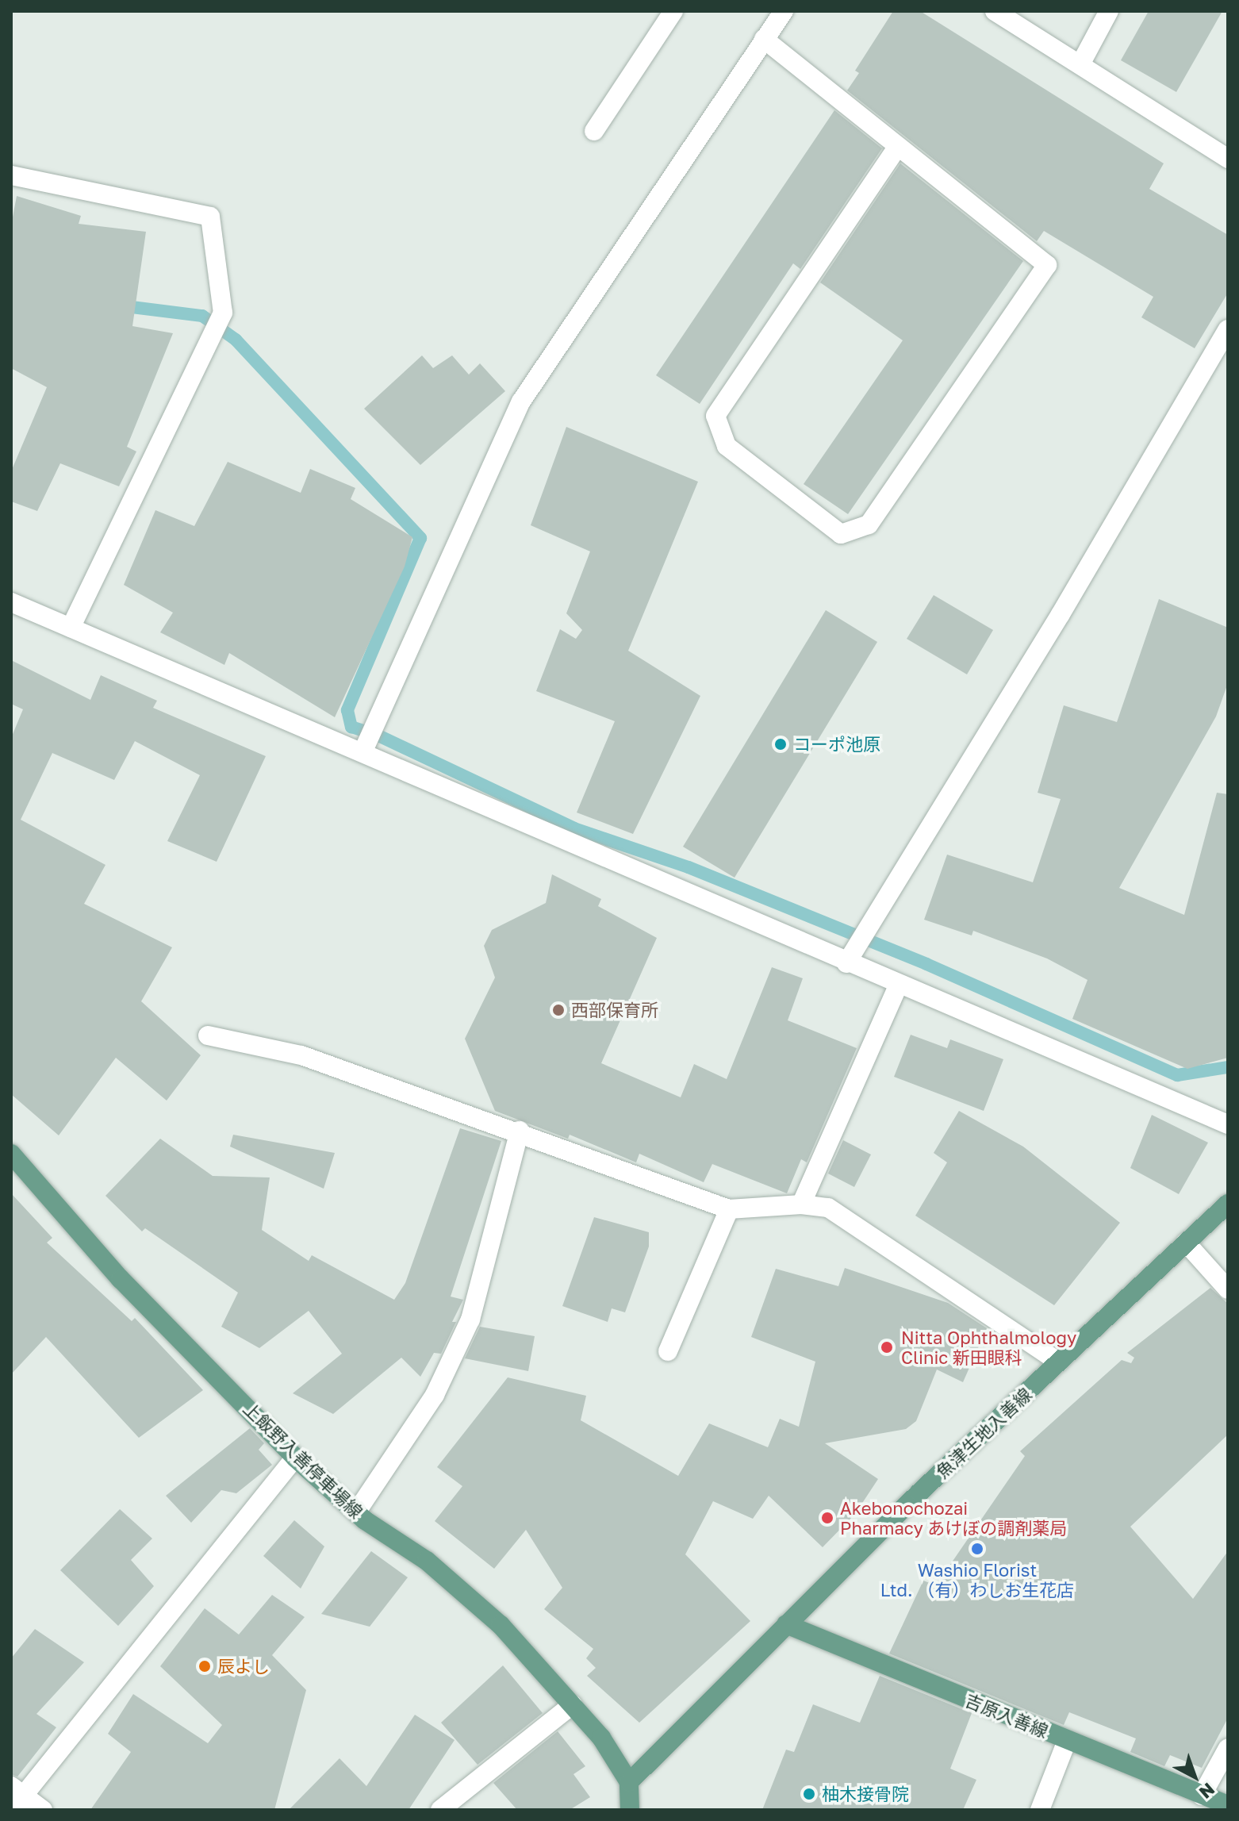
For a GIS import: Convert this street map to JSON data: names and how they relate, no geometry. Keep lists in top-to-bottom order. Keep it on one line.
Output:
{"streets":{"main road":["魚津生地入善線","上飯野入善停車場線","吉原入善線"]},"crossings":[["魚津生地入善線","上飯野入善停車場線"],["魚津生地入善線","吉原入善線"]],"places":["コーポ池原","西部保育所","Nitta Ophthalmology Clinic 新田眼科","Akebonochozai Pharmacy あけぼの調剤薬局","Washio Florist Ltd. （有）わしお生花店","辰よし","柚木接骨院"],"north":"bottom right"}
